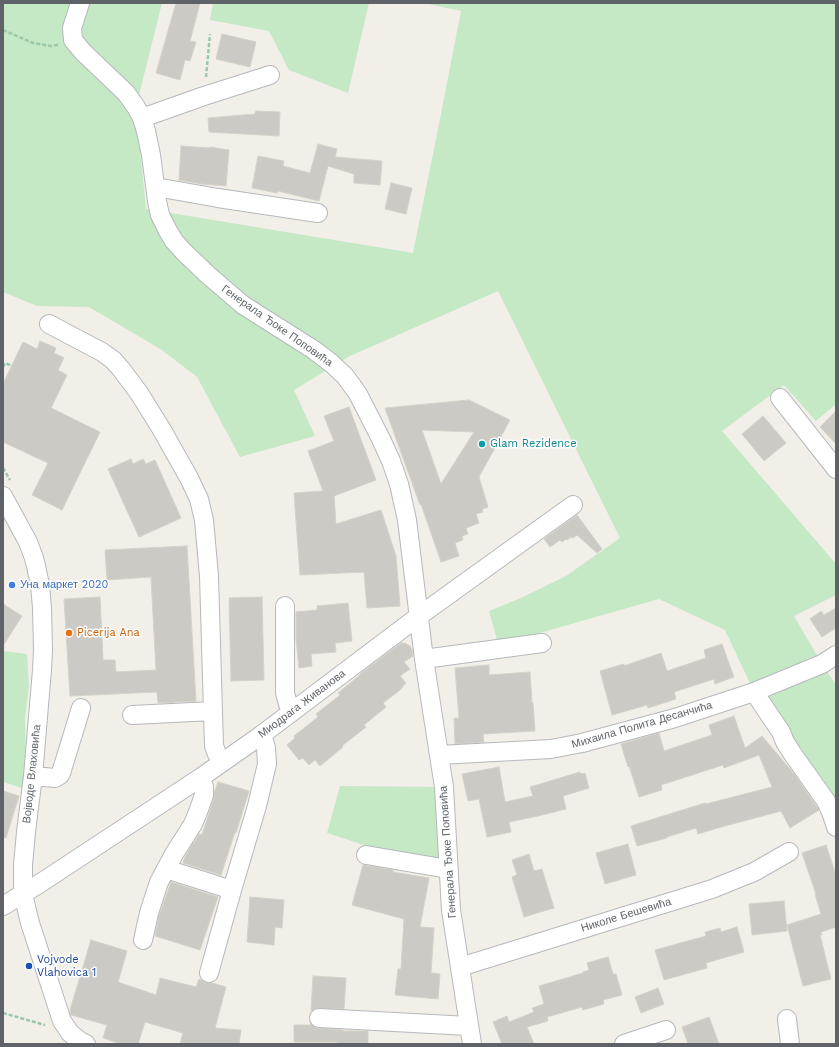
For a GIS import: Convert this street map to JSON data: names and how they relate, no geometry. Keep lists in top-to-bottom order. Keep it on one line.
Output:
{"streets":{"street":["Генерала Ђоке Поповића","Миодрага Живанова","Михаила Полита Десанчића","Војводе Влаховића","Николе Бешевића"]},"crossings":[["Генерала Ђоке Поповића","Миодрага Живанова"],["Генерала Ђоке Поповића","Михаила Полита Десанчића"],["Генерала Ђоке Поповића","Николе Бешевића"],["Миодрага Живанова","Војводе Влаховића"]],"places":["Glam Rezidence","Уна маркет 2020","Picerija Ana","Vojvode Vlahovica 1"]}
